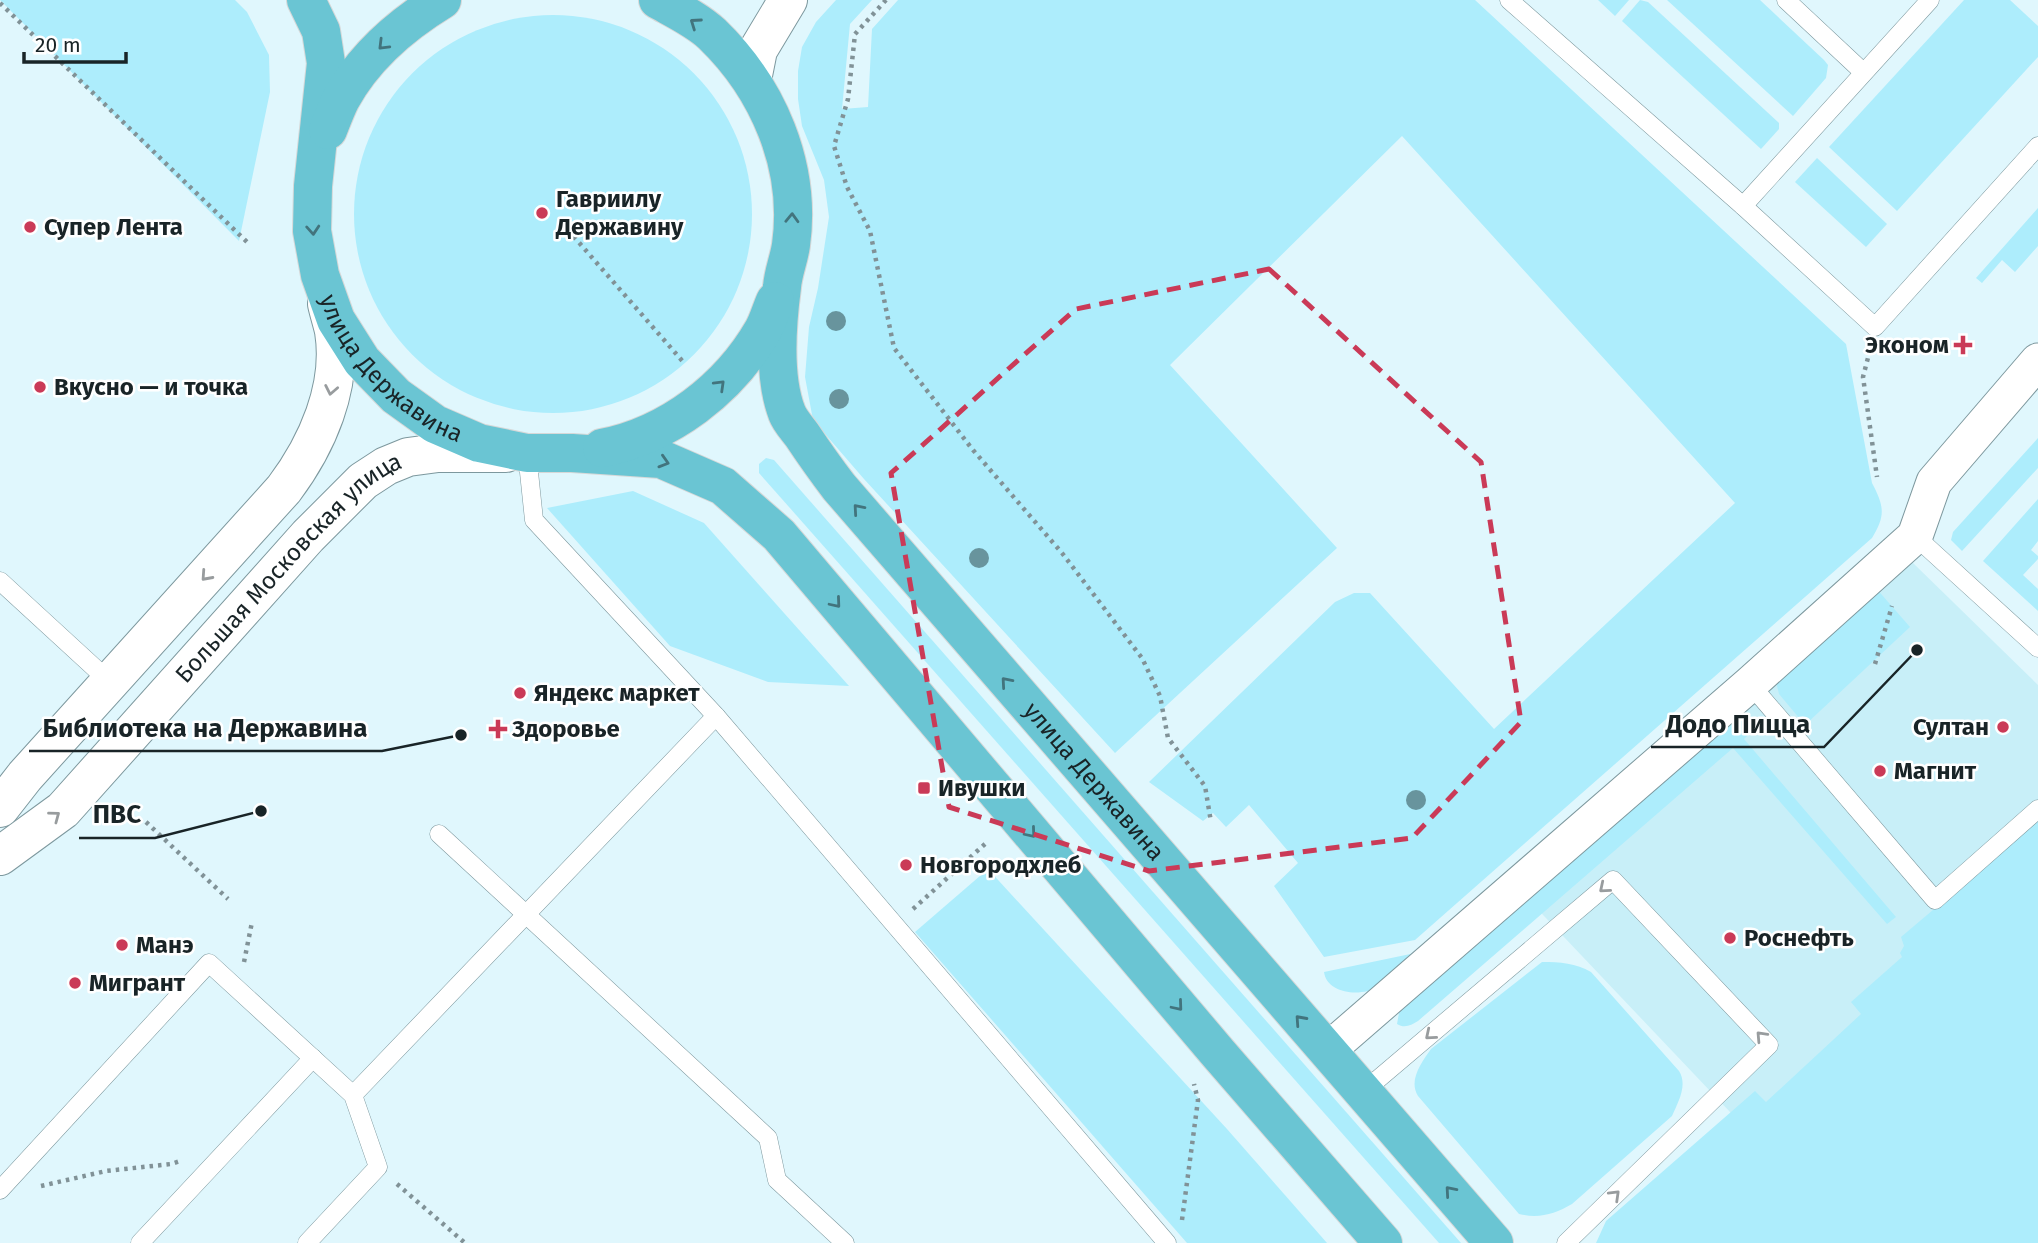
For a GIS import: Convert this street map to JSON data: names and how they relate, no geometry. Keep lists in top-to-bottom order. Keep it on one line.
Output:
{"streets":{"main road":["улица Державина","Большая Московская улица"]},"crossings":[["улица Державина","Большая Московская улица"]],"places":{"other":["Гавриилу Державину","Супер Лента","Вкусно — и точка","Додо Пицца","Яндекс маркет","Султан","Библиотека на Державина","Магнит","ПВС","Новгородхлеб","Роснефть","Манэ","Мигрант"],"health":["Эконом","Здоровье"],"transit":["Ивушки"]},"scale_bar":"20 m"}
